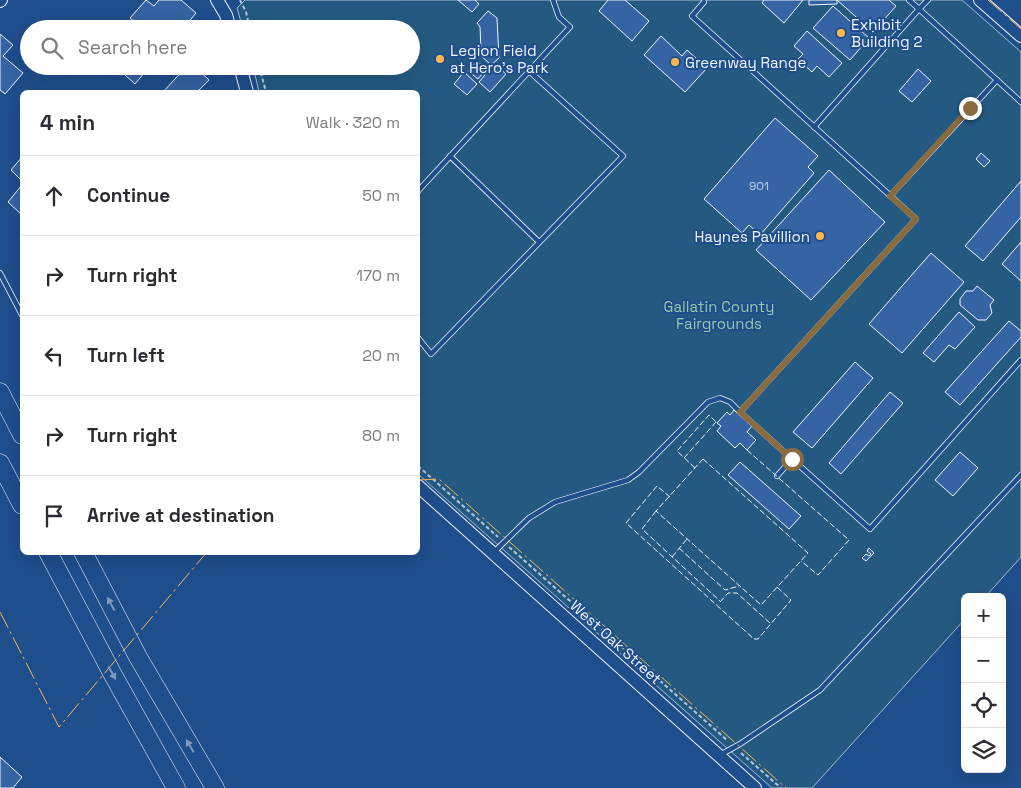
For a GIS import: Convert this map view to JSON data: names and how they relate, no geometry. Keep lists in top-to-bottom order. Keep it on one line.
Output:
{"streets":{"street":["West Oak Street"]},"parks":["Gallatin County Fairgrounds"],"places":["Exhibit Building 2","Legion Field at Hero's Park","Greenway Range","Haynes Pavillion"],"house_numbers":["901"],"page":{"search":"Search here","heading":["4 min","Walk · 320 m"],"list":[["Continue","50 m"],["Turn right","170 m"],["Turn left","20 m"],["Turn right","80 m"],"Arrive at destination"],"map_buttons":["+","−"]}}
